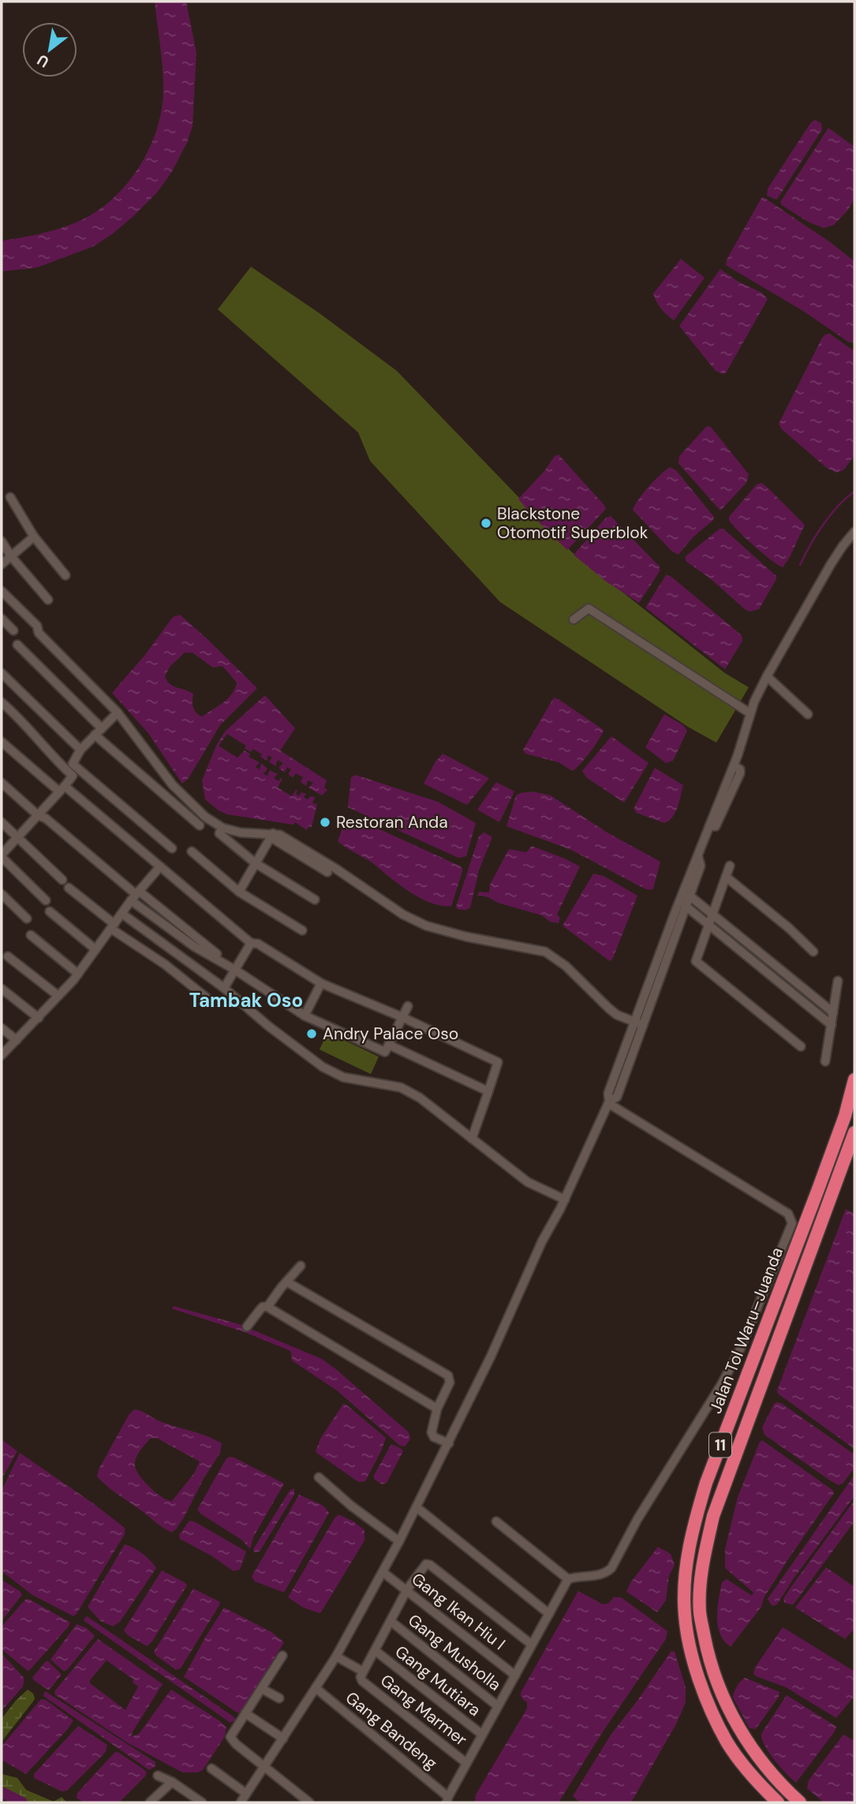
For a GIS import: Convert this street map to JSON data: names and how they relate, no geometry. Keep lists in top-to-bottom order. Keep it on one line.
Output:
{"streets":{"highway":["Jalan Tol Waru–Juanda","11"],"street":["Gang Ikan Hiu I","Gang Musholla","Gang Mutiara","Gang Marmer","Gang Bandeng"]},"crossings":[["Gang Ikan Hiu I","Gang Marmer"],["Gang Musholla","Gang Marmer"],["Gang Mutiara","Gang Marmer"]],"districts":["Tambak Oso"],"places":["Blackstone Otomotif Superblok","Restoran Anda","Andry Palace Oso"],"north":"bottom left"}
